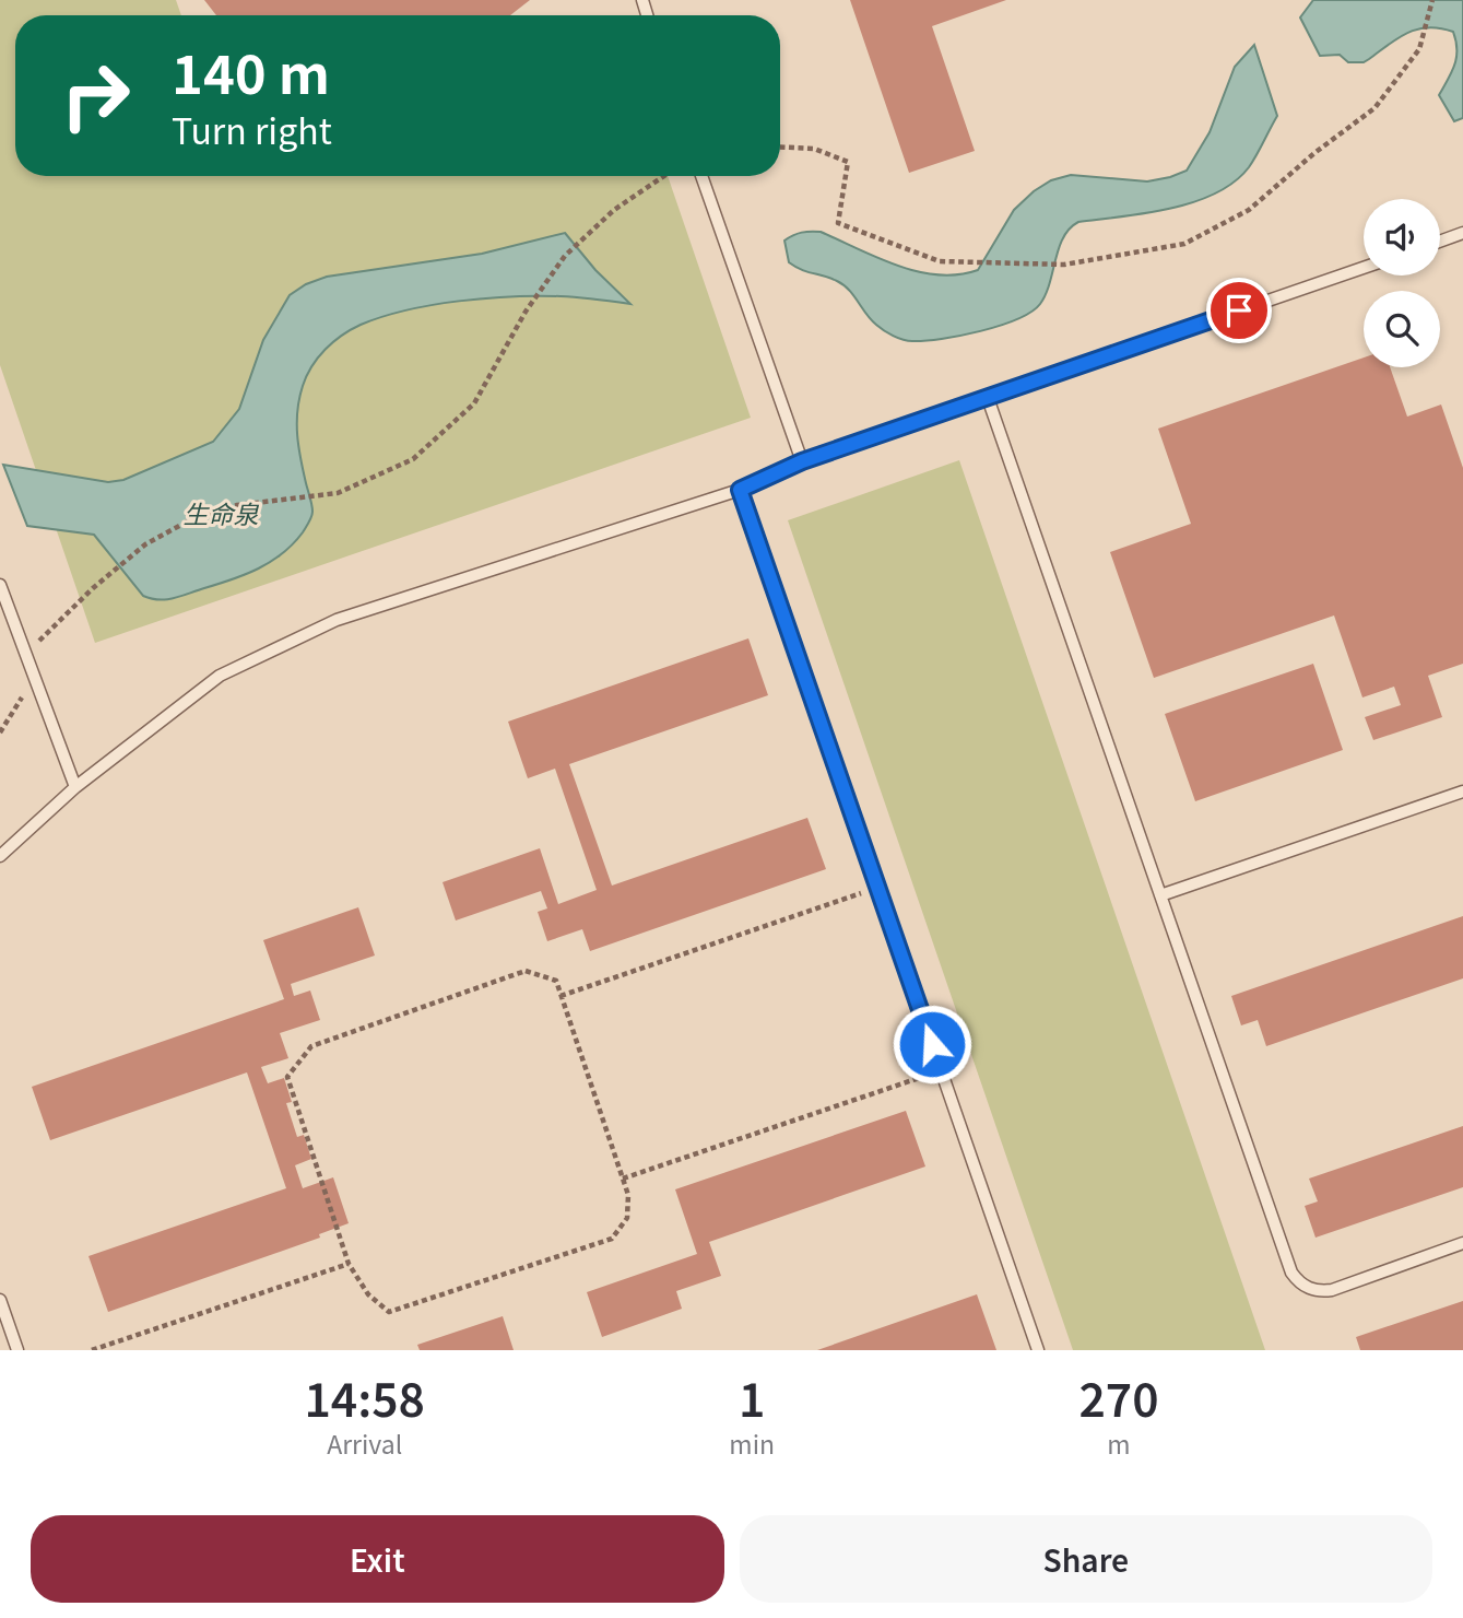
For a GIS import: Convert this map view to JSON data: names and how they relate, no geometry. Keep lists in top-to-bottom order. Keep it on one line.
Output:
{"water":["生命泉"],"page":{"turn":["140 m","Turn right"],"eta":["14:58","Arrival","1","min","270","m"],"buttons":["Exit","Share"]}}
